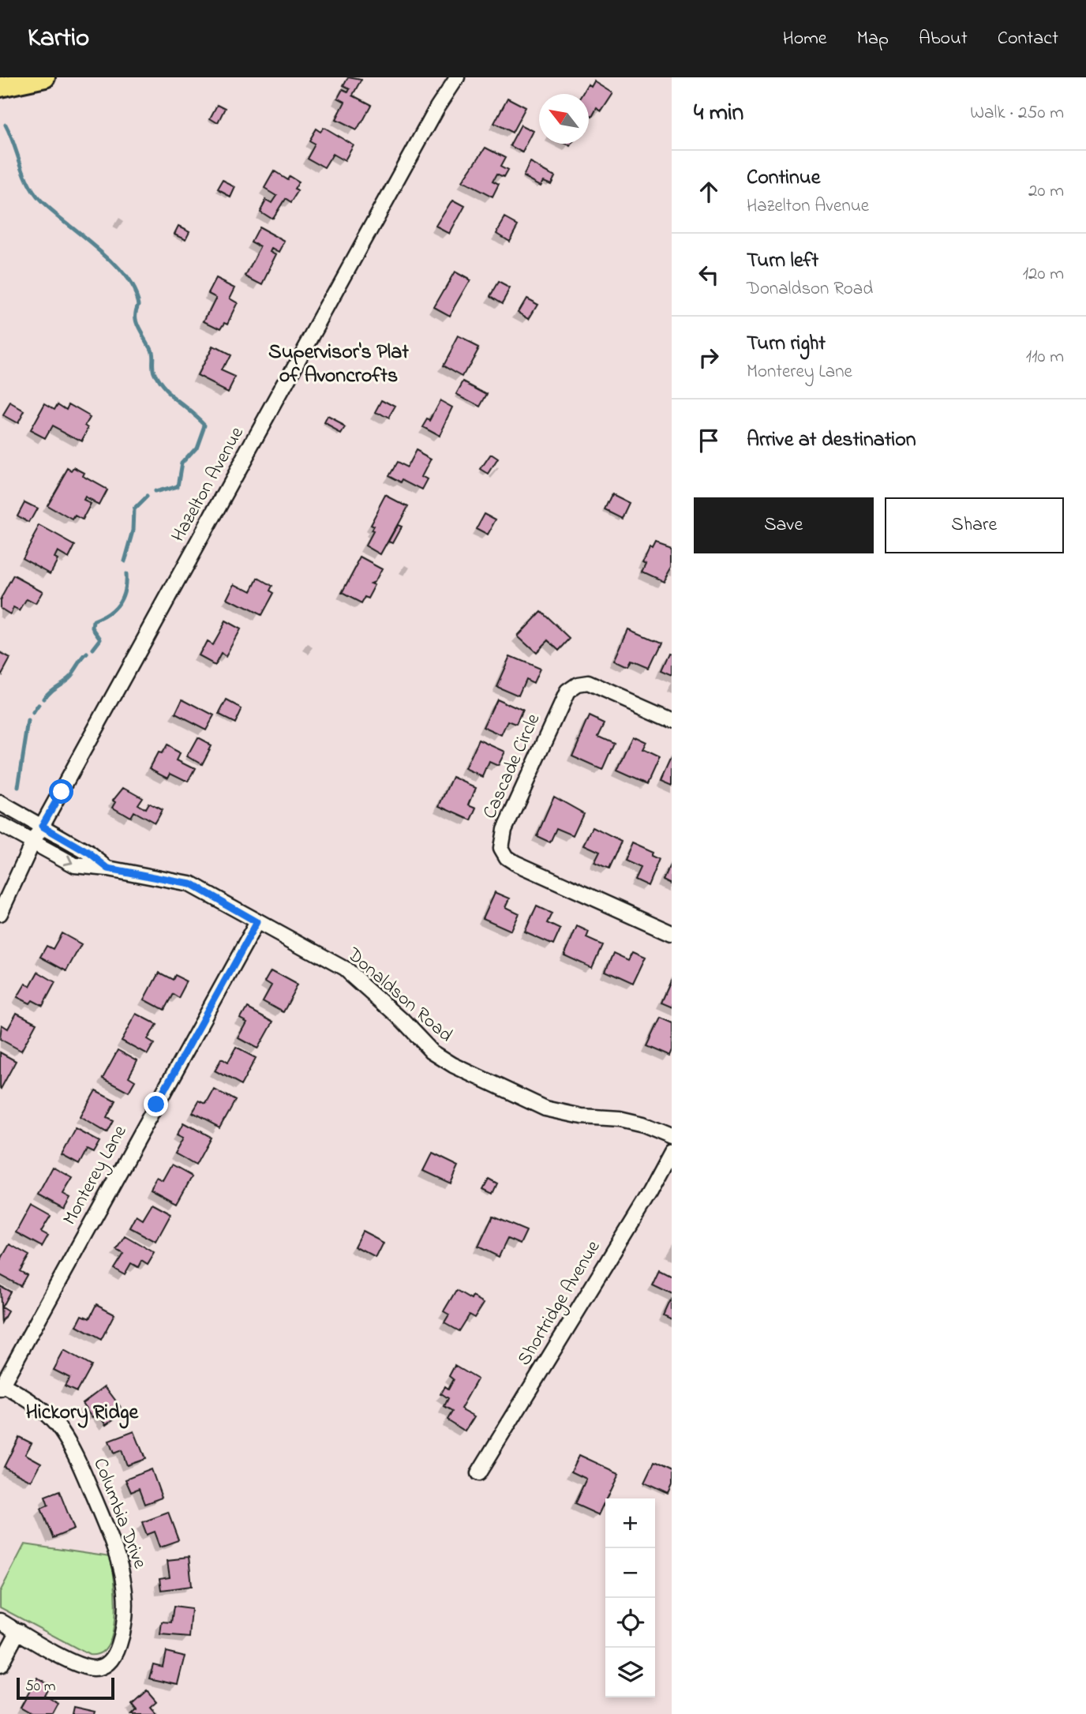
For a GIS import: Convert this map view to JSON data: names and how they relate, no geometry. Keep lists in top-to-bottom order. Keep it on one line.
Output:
{"streets":{"street":["Hazelton Avenue","Cascade Circle","Donaldson Road","Monterey Lane","Shortridge Avenue","Columbia Drive"]},"crossings":[["Hazelton Avenue","Donaldson Road"],["Donaldson Road","Monterey Lane"],["Monterey Lane","Columbia Drive"]],"districts":["Supervisor's Plat of Avoncrofts","Hickory Ridge"],"scale_bar":"50 m","north":"top left","page":{"header":"Kartio","nav":["Home","Map","About","Contact"],"heading":["4 min","Walk · 250 m"],"list":[["Continue","Hazelton Avenue","20 m"],["Turn left","Donaldson Road","120 m"],["Turn right","Monterey Lane","110 m"],"Arrive at destination"],"buttons":["Save","Share"],"map_buttons":["+","−"],"scale":"50 m"}}
